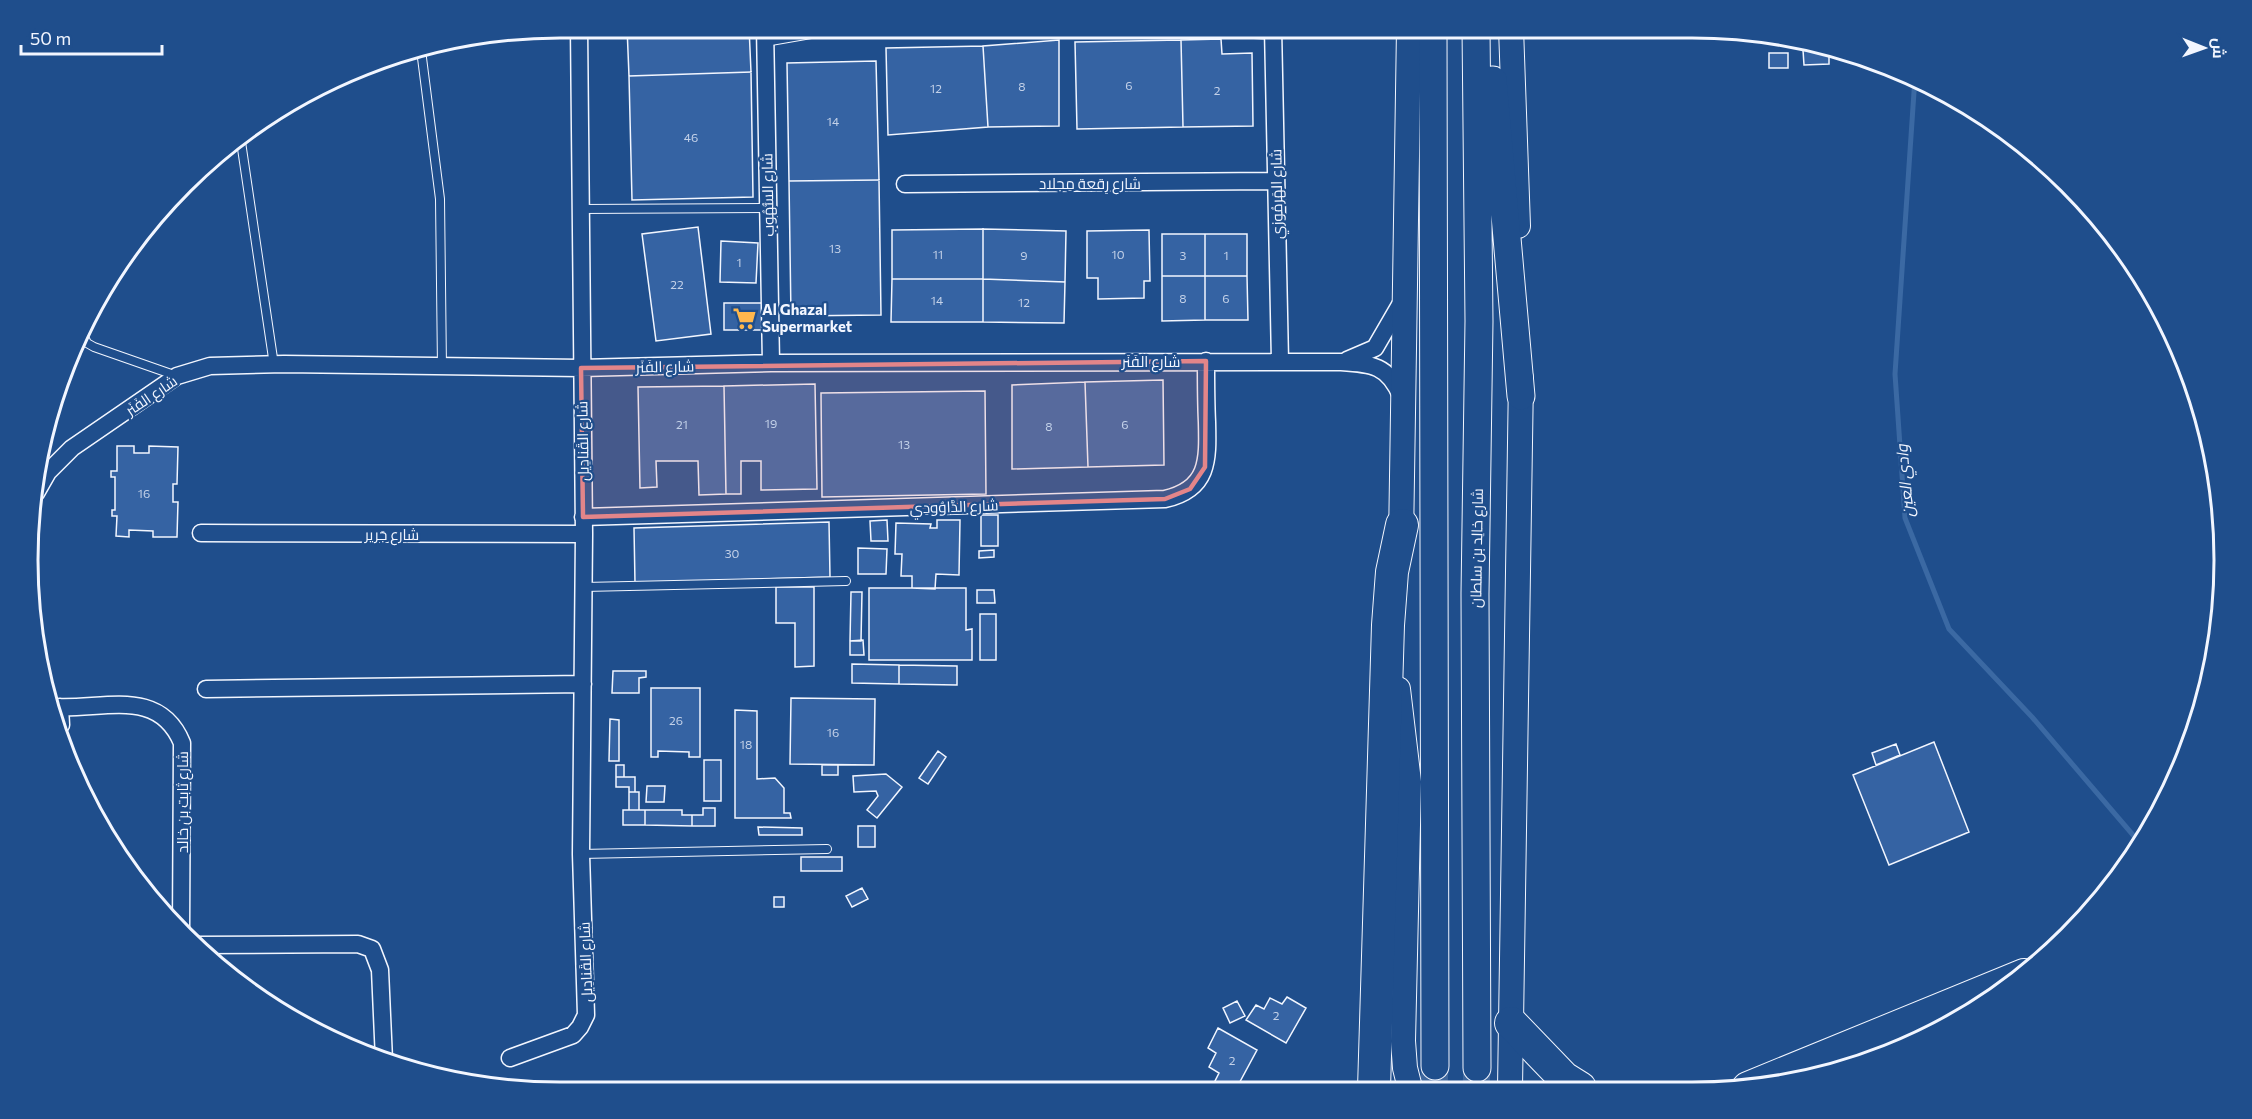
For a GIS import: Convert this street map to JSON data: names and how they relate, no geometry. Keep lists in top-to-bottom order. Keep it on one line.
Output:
{"streets":{"main road":["شارع خالِد بن سلطان"],"street":["شارع رِقعة مِجلاد","شارع الهَرمُوزي","شارع السُّهُوب","شارع الفَنَر","شارع القَنادِيل","شارع الدَّاوُودِي","شارع جَرير","شارع ثابت بن خالد"]},"crossings":[["شارع رِقعة مِجلاد","شارع الهَرمُوزي"],["شارع الهَرمُوزي","شارع الفَنَر"],["شارع السُّهُوب","شارع الفَنَر"],["شارع الفَنَر","شارع القَنادِيل"],["شارع الفَنَر","شارع الدَّاوُودِي"],["شارع القَنادِيل","شارع الدَّاوُودِي"],["شارع القَنادِيل","شارع جَرير"],["شارع الدَّاوُودِي","شارع جَرير"]],"water":["وادي العين"],"places":{"supermarket":["Al Ghazal Supermarket"]},"house_numbers":["6","8","12","2","14","46","13","11","10","9","3","1","1","22","8","6","14","12","19","21","6","8","13","16","30","26","16","18","2","2"],"scale_bar":"50 m","north":"right"}
